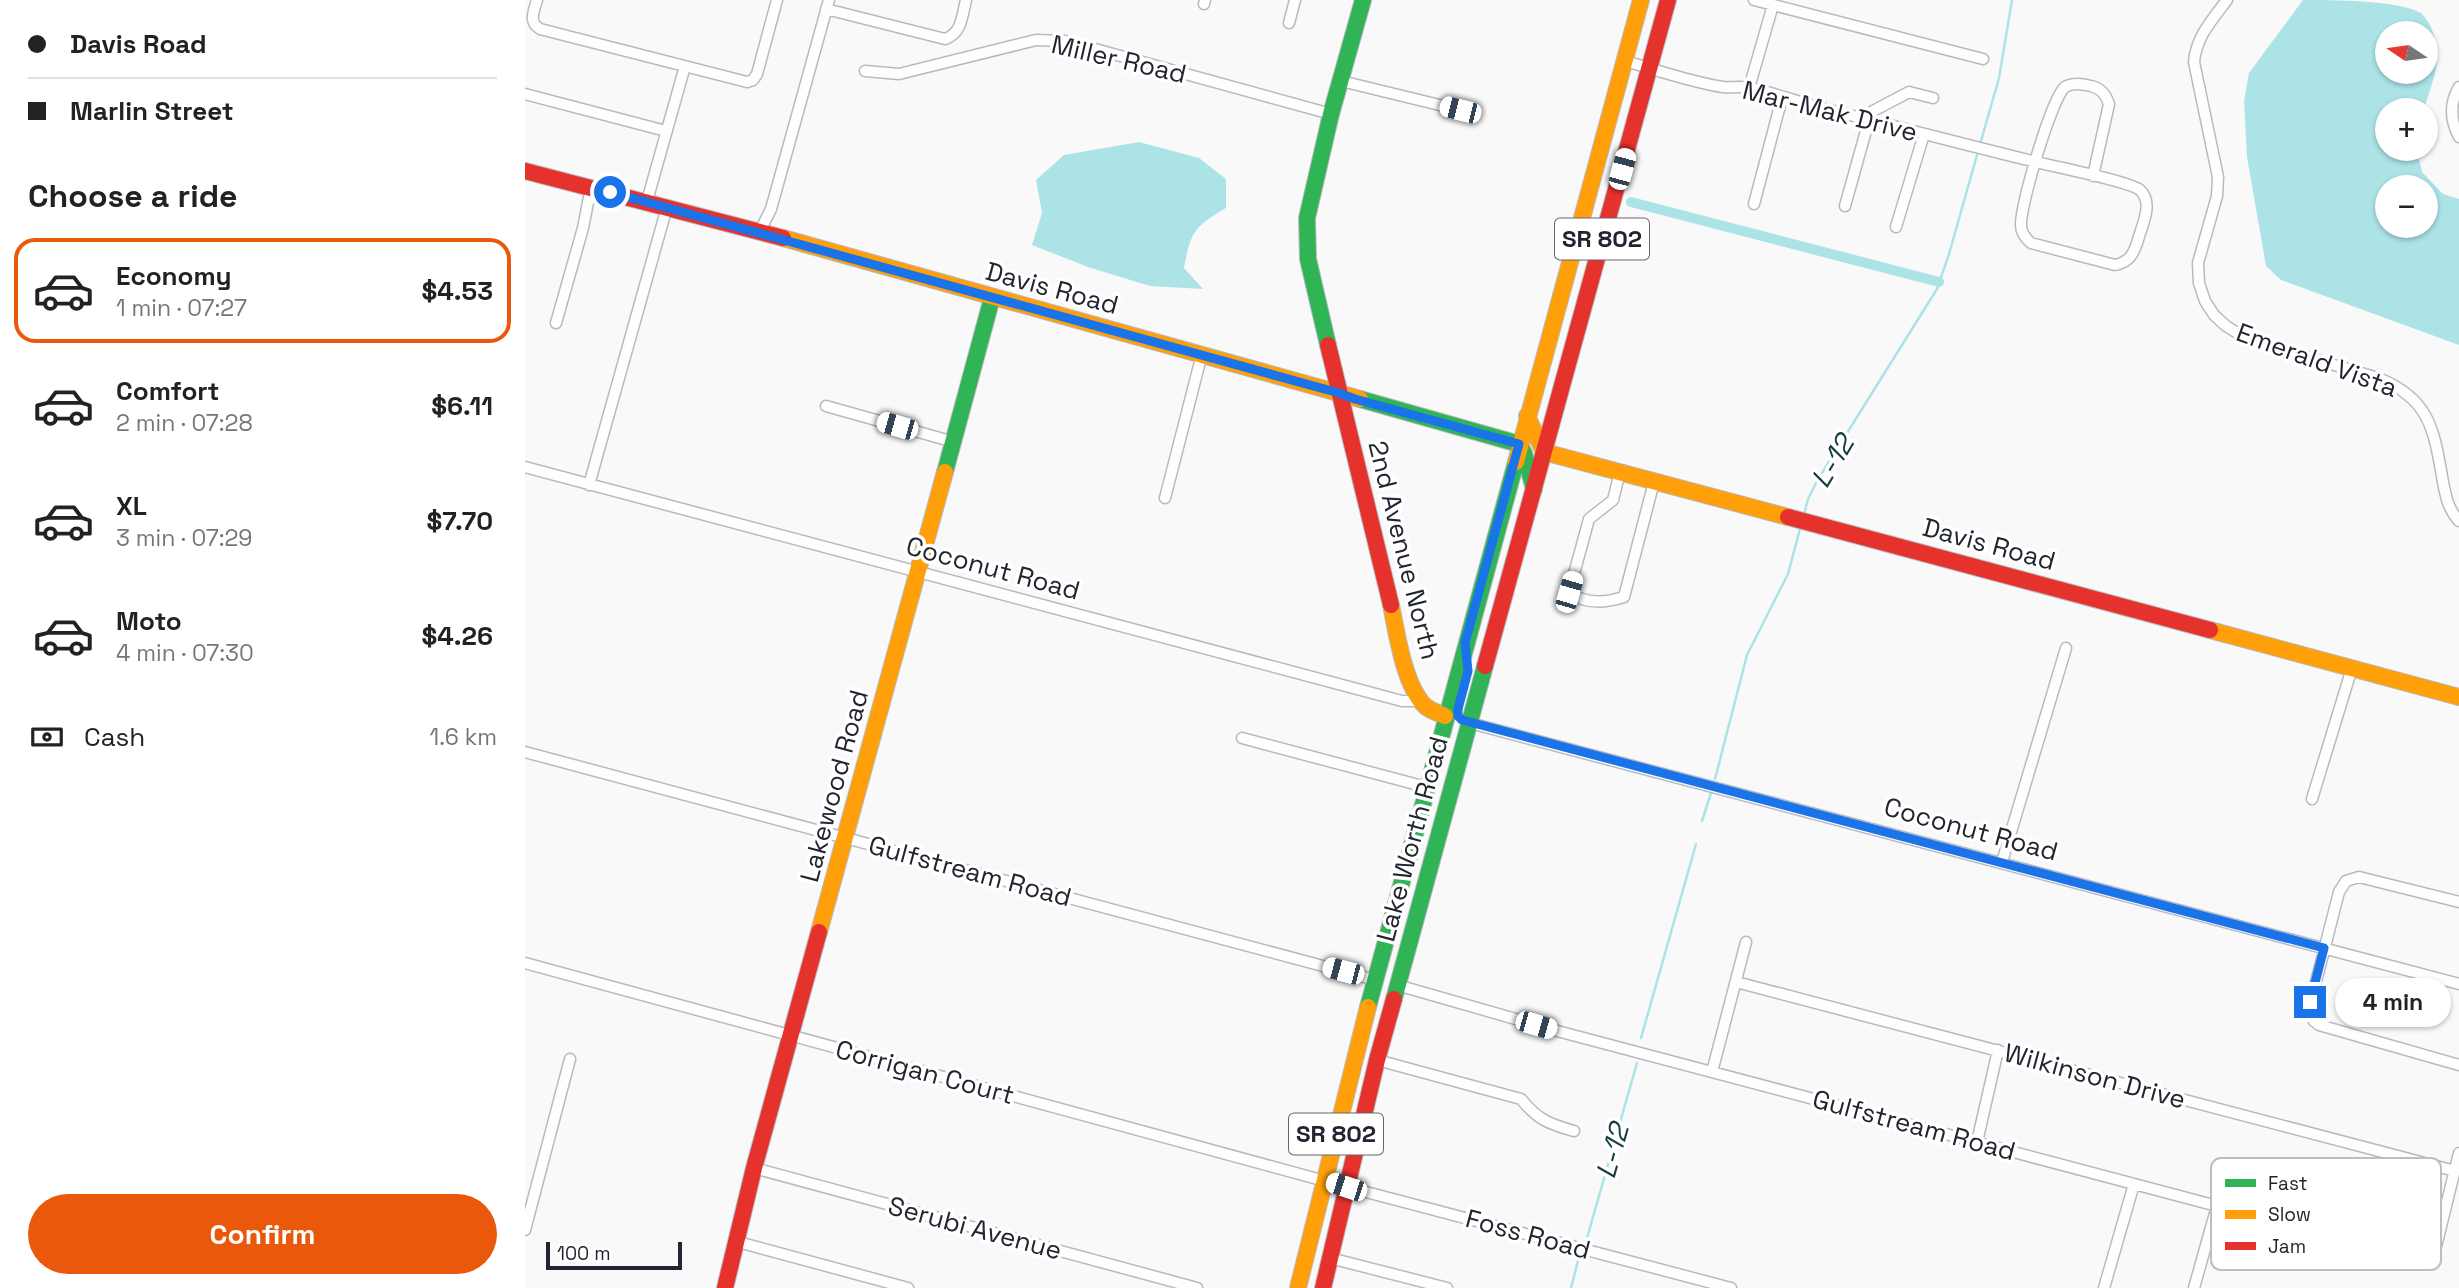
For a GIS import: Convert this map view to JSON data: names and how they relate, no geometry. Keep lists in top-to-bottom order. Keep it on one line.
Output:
{"streets":{"street":["Miller Road","Mar-Mak Drive","SR 802","Davis Road","Emerald Vista","2nd Avenue North","Coconut Road","Lakewood Road","Lake Worth Road","Gulfstream Road","Corrigan Court","Wilkinson Drive","Serubi Avenue","Foss Road"]},"crossings":[["Miller Road","2nd Avenue North"],["Mar-Mak Drive","Lake Worth Road"],["Davis Road","2nd Avenue North"],["Davis Road","Lakewood Road"],["Davis Road","Lake Worth Road"],["2nd Avenue North","Coconut Road"],["Coconut Road","Lakewood Road"],["Coconut Road","Lake Worth Road"],["Lakewood Road","Gulfstream Road"],["Lakewood Road","Corrigan Court"],["Lakewood Road","Serubi Avenue"],["Lake Worth Road","Gulfstream Road"],["Lake Worth Road","Corrigan Court"],["Lake Worth Road","Foss Road"],["Gulfstream Road","Wilkinson Drive"],["Corrigan Court","Foss Road"]],"water":["L-12"],"legend":["Fast","Slow","Jam"],"scale_bar":"100 m","north":"left","page":{"banner":["Davis Road","Marlin Street"],"map_buttons":["+","−"],"heading":"Choose a ride","list":[{"name":"Economy","note":"1 min · 07:27","value":"$4.53"},{"name":"Comfort","note":"2 min · 07:28","value":"$6.11"},{"name":"XL","note":"3 min · 07:29","value":"$7.70"},{"name":"Moto","note":"4 min · 07:30","value":"$4.26"}],"pay":["Cash","1.6 km"],"bubble":"4 min","buttons":"Confirm","scale":"100 m"}}
